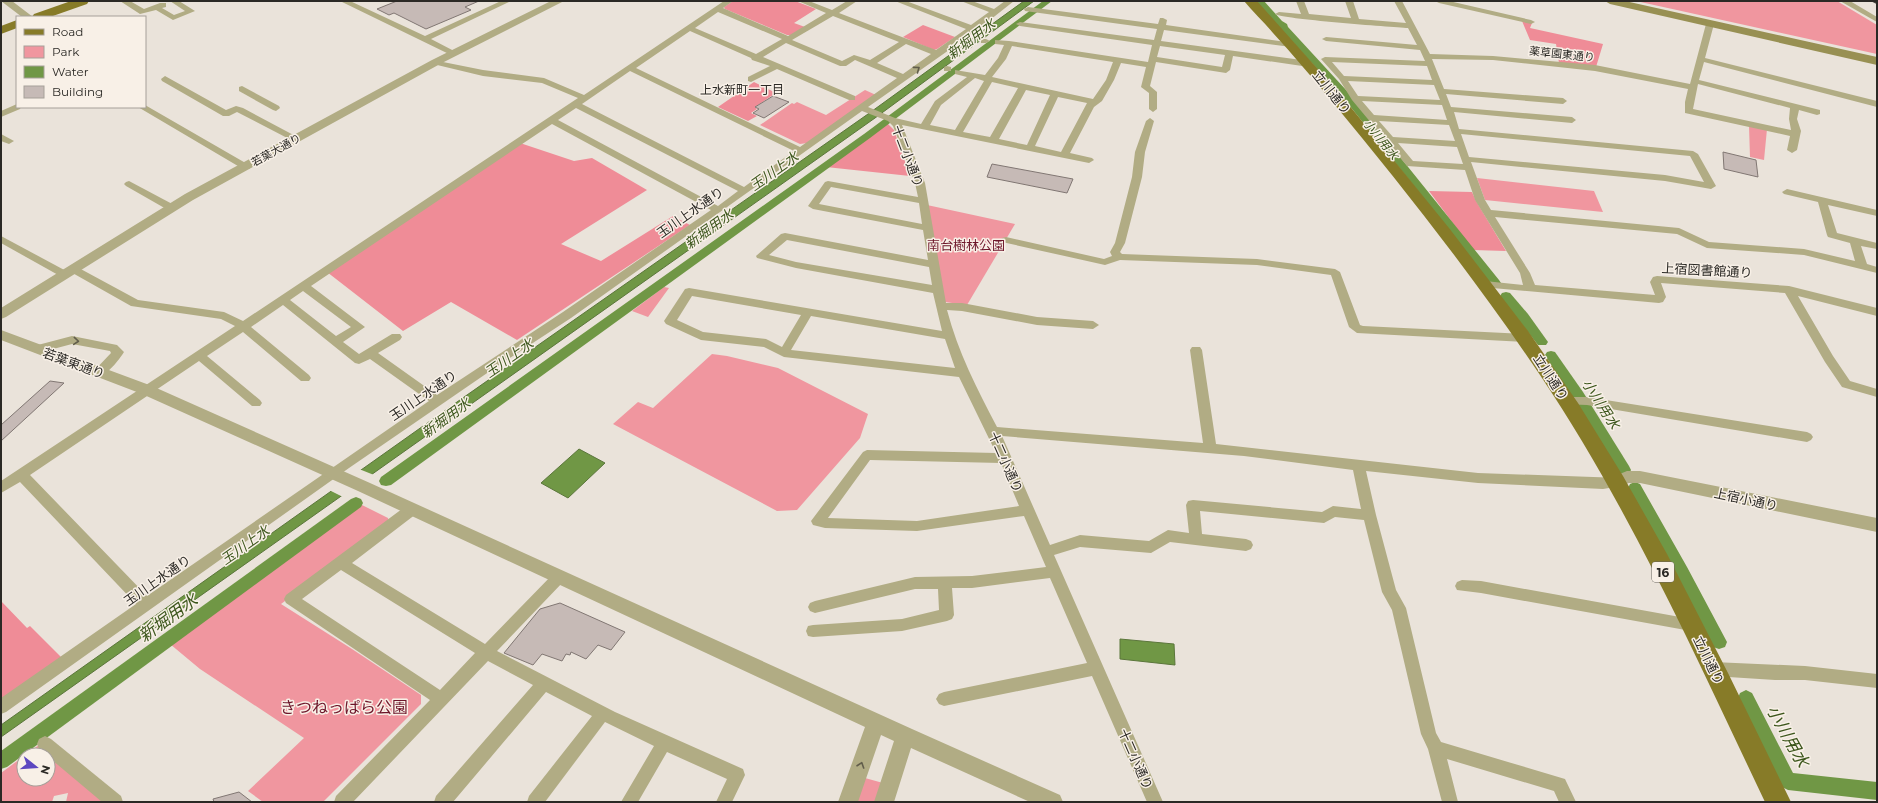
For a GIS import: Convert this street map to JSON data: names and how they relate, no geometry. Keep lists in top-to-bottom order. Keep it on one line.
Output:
{"streets":{"main road":["立川通り","16"],"street":["薬草園東通り","若葉大通り","十二小通り","玉川上水通り","上宿図書館通り","若葉東通り","上宿小通り"]},"crossings":[["立川通り","上宿図書館通り"],["立川通り","上宿小通り"],["玉川上水通り","若葉東通り"]],"districts":["上水新町一丁目"],"water":["新堀用水","小川用水","玉川上水"],"parks":["南台樹林公園","きつねっぱら公園"],"legend":["Road","Park","Water","Building"],"north":"right"}
